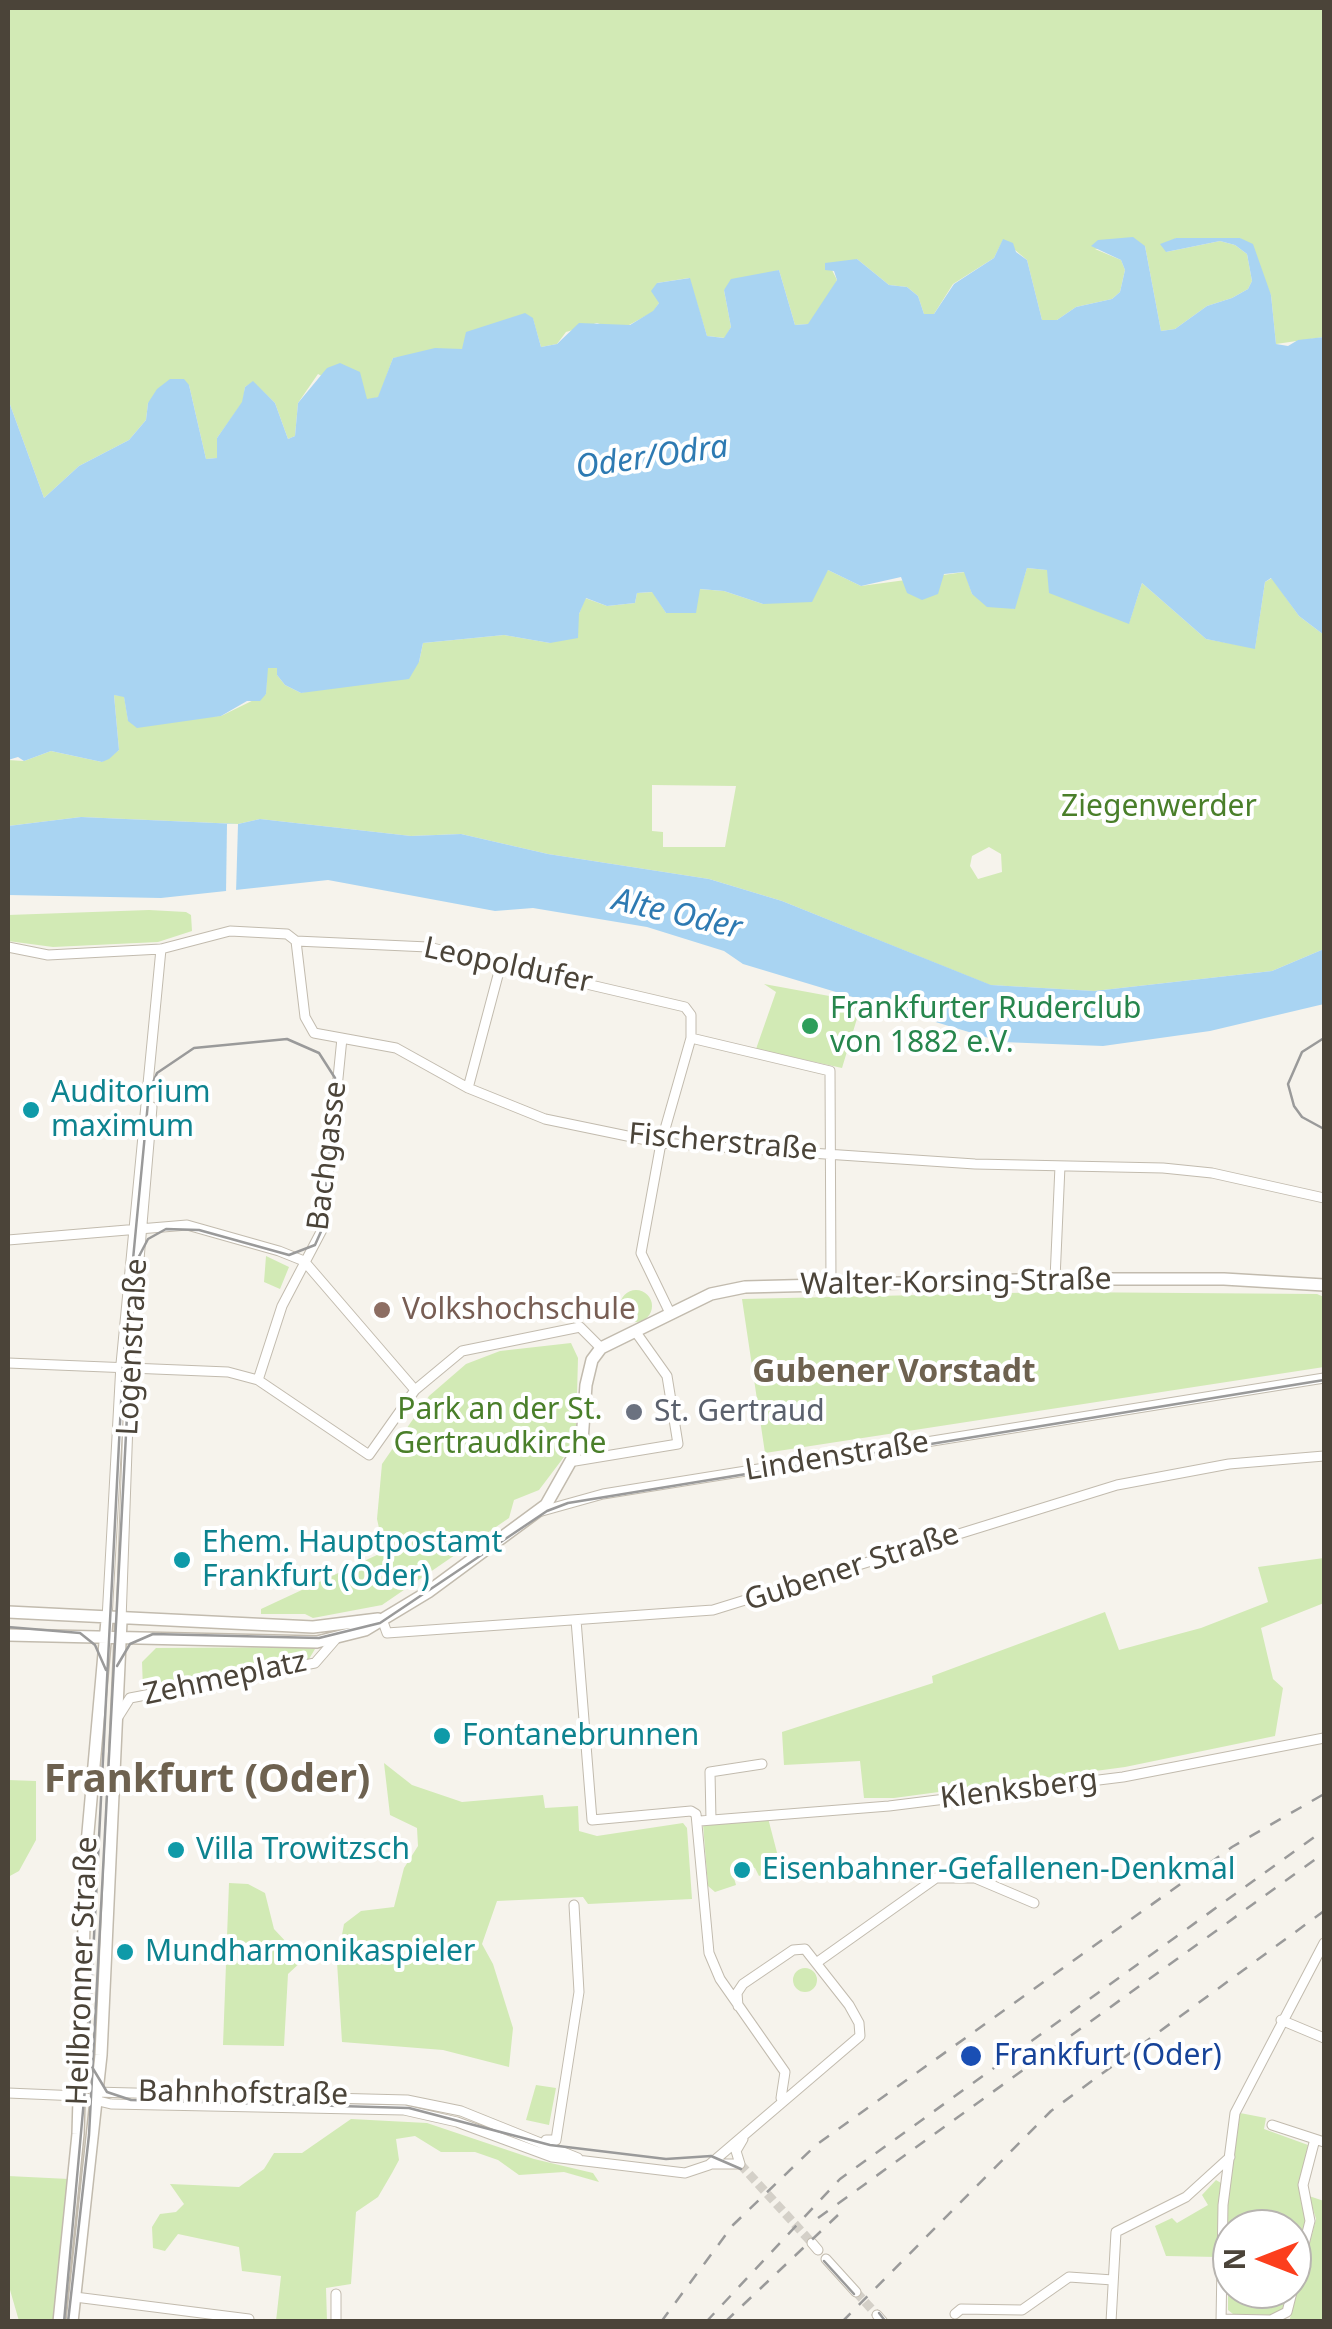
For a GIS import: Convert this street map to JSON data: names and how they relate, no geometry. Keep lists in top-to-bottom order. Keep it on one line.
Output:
{"streets":{"street":["Leopoldufer","Fischerstraße","Bachgasse","Walter-Korsing-Straße","Logenstraße","Lindenstraße","Gubener Straße","Zehmeplatz","Klenksberg","Heilbronner Straße","Bahnhofstraße"]},"crossings":[["Leopoldufer","Fischerstraße"],["Fischerstraße","Bachgasse"],["Logenstraße","Lindenstraße"],["Logenstraße","Heilbronner Straße"],["Lindenstraße","Gubener Straße"],["Lindenstraße","Zehmeplatz"],["Lindenstraße","Heilbronner Straße"],["Gubener Straße","Klenksberg"],["Zehmeplatz","Heilbronner Straße"],["Heilbronner Straße","Bahnhofstraße"]],"districts":["Gubener Vorstadt","Frankfurt (Oder)"],"water":["Oder/Odra","Alte Oder"],"parks":["Ziegenwerder","Park an der St. Gertraudkirche"],"places":["Frankfurter Ruderclub von 1882 e.V.","Auditorium maximum","Volkshochschule","St. Gertraud","Ehem. Hauptpostamt Frankfurt (Oder)","Fontanebrunnen","Villa Trowitzsch","Eisenbahner-Gefallenen-Denkmal","Mundharmonikaspieler","Frankfurt (Oder)"],"north":"left"}
